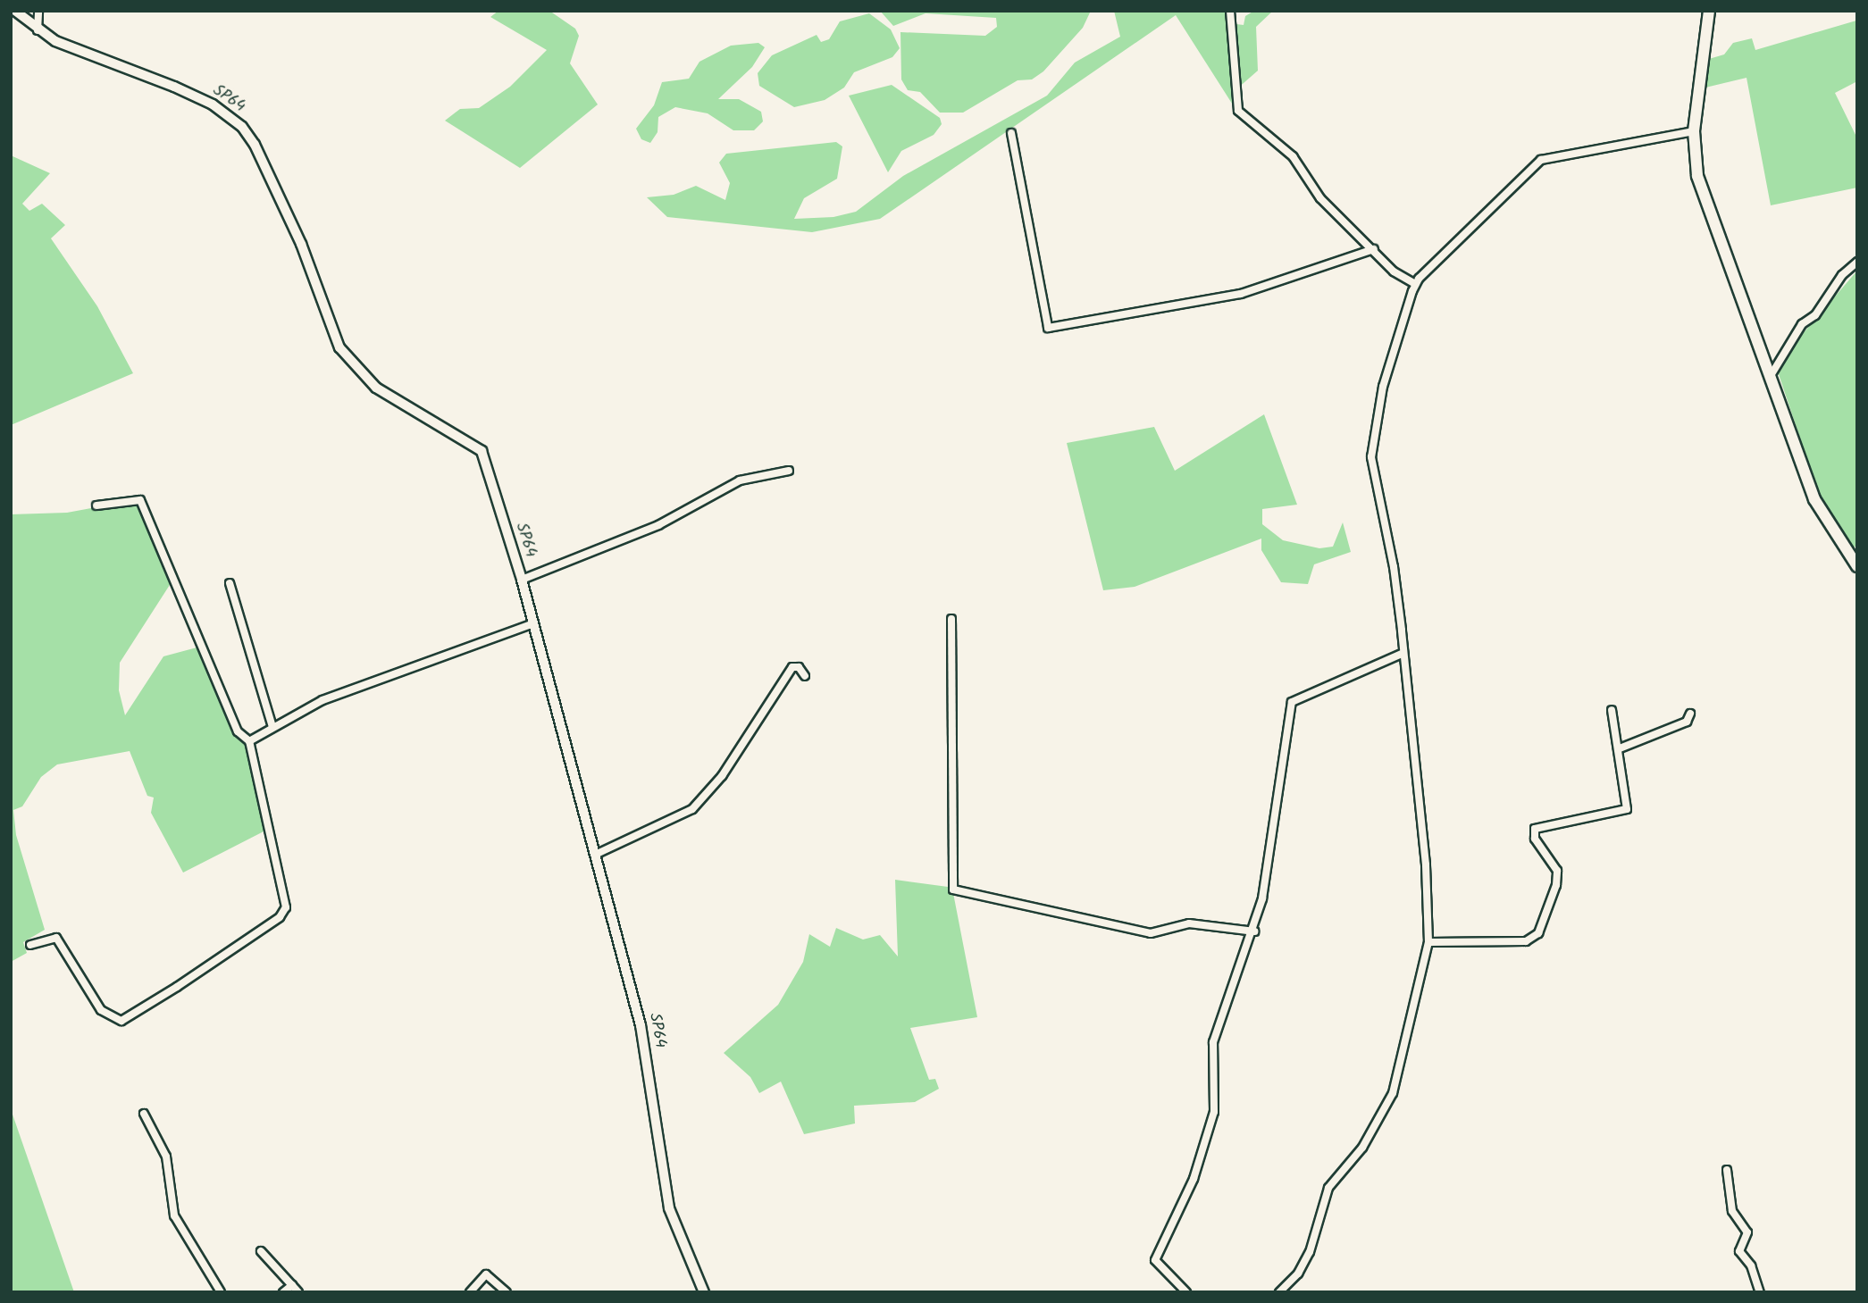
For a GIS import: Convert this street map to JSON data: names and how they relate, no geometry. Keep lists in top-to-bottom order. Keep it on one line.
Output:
{"streets":{"street":["SP64"]}}
